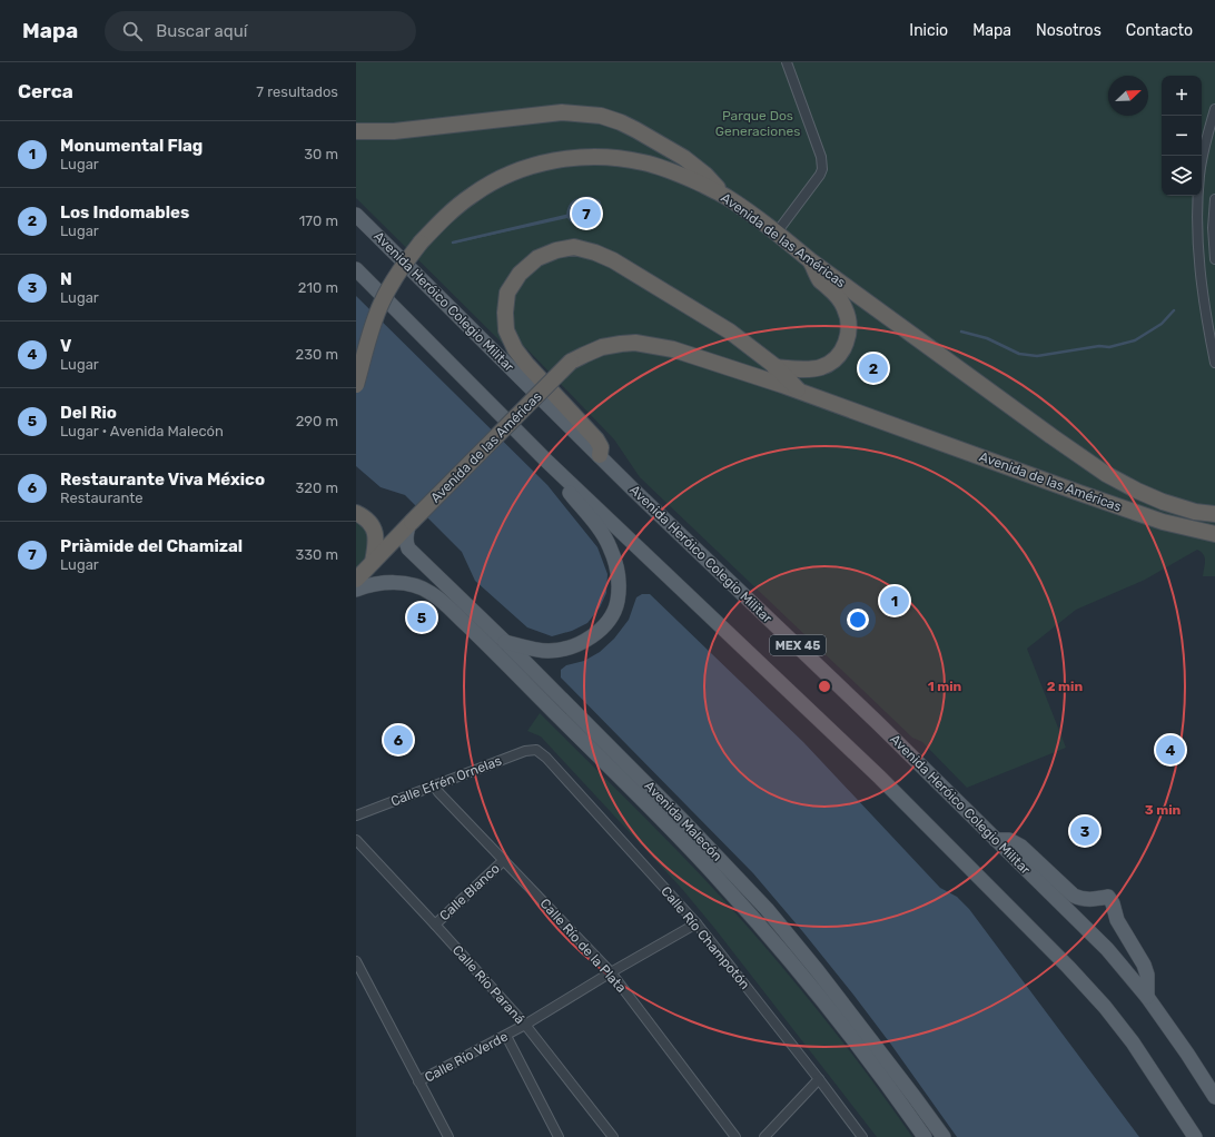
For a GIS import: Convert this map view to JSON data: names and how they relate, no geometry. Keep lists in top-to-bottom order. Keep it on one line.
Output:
{"streets":{"highway":["Avenida de las Américas"],"main road":["Avenida Heróico Colegio Militar","MEX 45","Avenida Malecón"],"street":["Calle Efrén Ornelas","Calle Blanco","Calle Río Champotón","Calle Río de la Plata","Calle Río Paraná","Calle Río Verde"]},"crossings":[["Avenida de las Américas","Avenida Malecón"],["Calle Efrén Ornelas","Calle Río Champotón"],["Calle Efrén Ornelas","Calle Río de la Plata"],["Calle Blanco","Calle Río de la Plata"],["Calle Blanco","Calle Río Paraná"],["Calle Río Champotón","Calle Río Verde"],["Calle Río de la Plata","Calle Río Verde"],["Calle Río Paraná","Calle Río Verde"]],"parks":["Parque Dos Generaciones"],"north":"top right","page":{"header":"Mapa","search":"Buscar aquí","nav":["Inicio","Mapa","Nosotros","Contacto"],"heading":["Cerca","7 resultados"],"map_buttons":["+","−"],"list":[{"mark":"1","name":"Monumental Flag","note":"Lugar","value":"30 m"},{"mark":"2","name":"Los Indomables","note":"Lugar","value":"170 m"},{"mark":"3","name":"N","note":"Lugar","value":"210 m"},{"mark":"4","name":"V","note":"Lugar","value":"230 m"},{"mark":"5","name":"Del Rio","note":"Lugar · Avenida Malecón","value":"290 m"},{"mark":"6","name":"Restaurante Viva México","note":"Restaurante","value":"320 m"},{"mark":"7","name":"Priàmide del Chamizal","note":"Lugar","value":"330 m"}],"pins":["7","2","1","5","6","4","3"]},"rings":["1 min","2 min","3 min"]}
